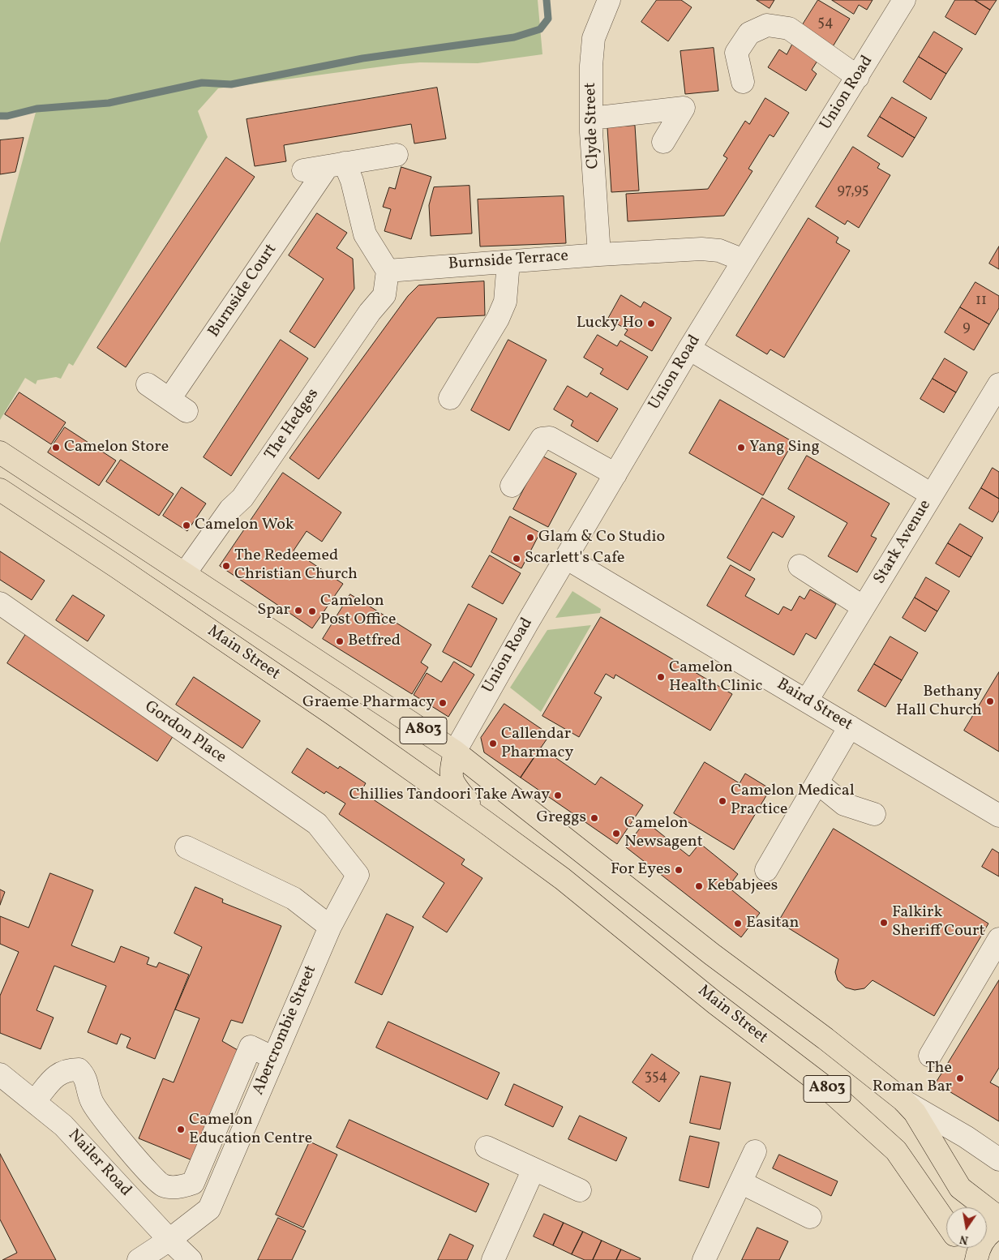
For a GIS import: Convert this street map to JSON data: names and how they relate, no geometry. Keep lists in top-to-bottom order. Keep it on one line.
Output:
{"streets":{"main road":["Main Street","A803"],"street":["Union Road","Clyde Street","Burnside Terrace","Burnside Court","The Hedges","Stark Avenue","Baird Street","Gordon Place","Abercrombie Street","Nailer Road"]},"crossings":[["Union Road","Burnside Terrace"],["Union Road","Main Street"],["Union Road","Baird Street"],["Union Road","A803"],["Clyde Street","Burnside Terrace"],["Burnside Terrace","The Hedges"],["The Hedges","A803"],["Stark Avenue","Baird Street"],["Main Street","A803"],["Gordon Place","Abercrombie Street"],["Abercrombie Street","Nailer Road"]],"places":["Lucky Ho","Camelon Store","Yang Sing","Camelon Wok","Glam & Co Studio","Scarlett's Cafe","The Redeemed Christian Church","Spar","Camelon Post Office","Betfred","Camelon Health Clinic","Bethany Hall Church","Graeme Pharmacy","Callendar Pharmacy","Chillies Tandoori Take Away","Camelon Medical Practice","Greggs","Camelon Newsagent","For Eyes","Kebabjees","Falkirk Sheriff Court","Easitan","The Roman Bar","Camelon Education Centre"],"house_numbers":["54","97,95","11","9","354"],"north":"bottom"}
